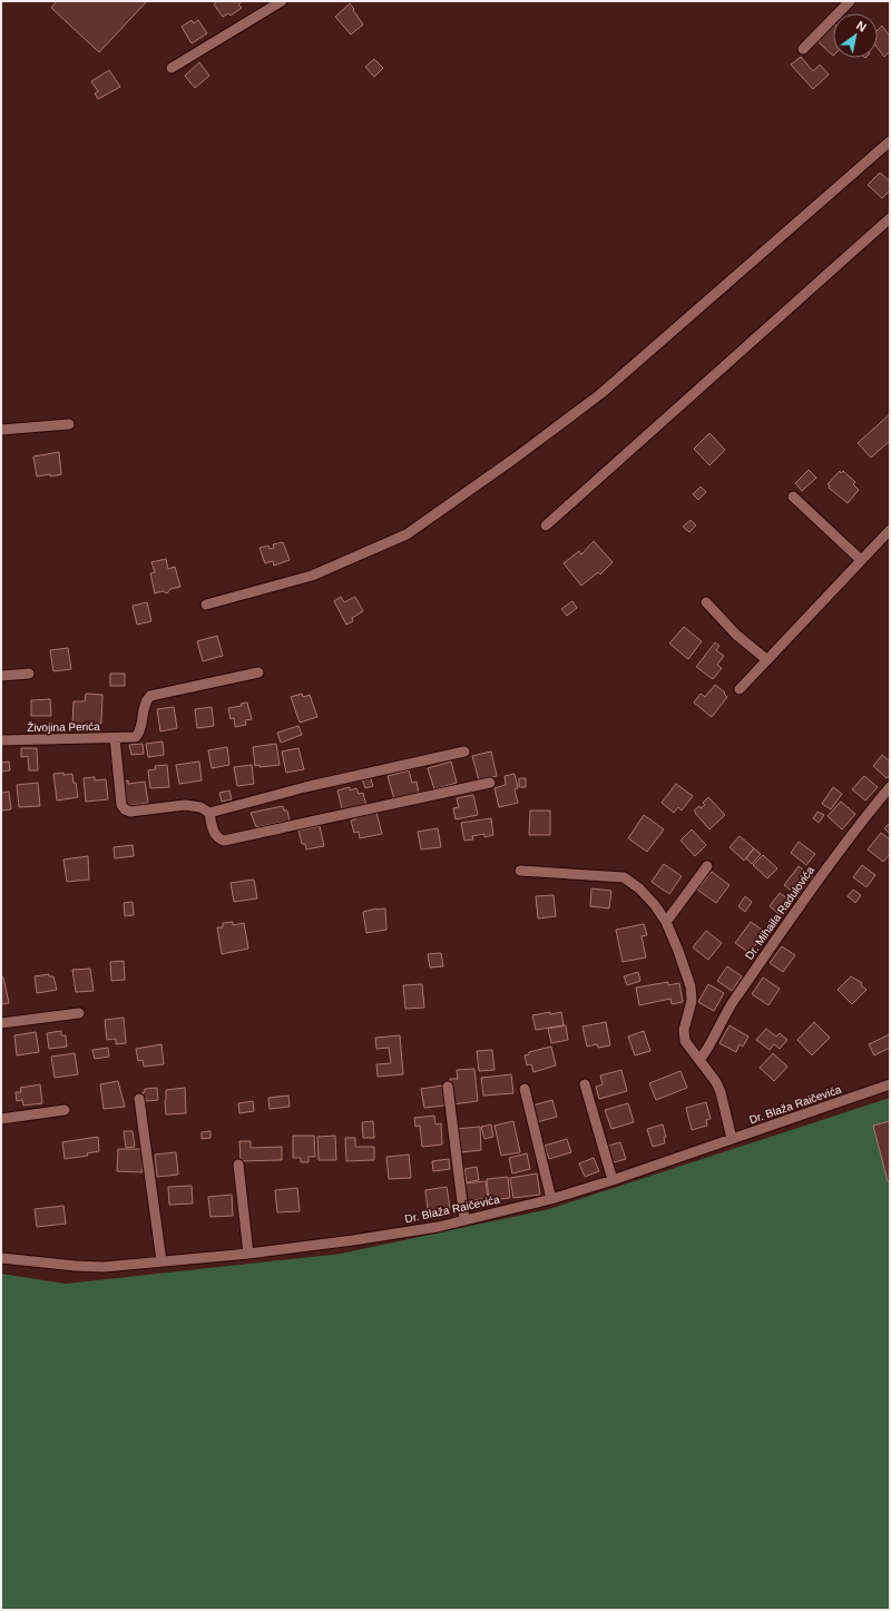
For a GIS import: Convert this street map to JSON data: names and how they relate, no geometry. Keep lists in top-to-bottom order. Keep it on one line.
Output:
{"streets":{"street":["Živojina Perića","Dr. Mihaila Radulovića","Dr. Blaža Raičevića"]},"north":"top right"}
